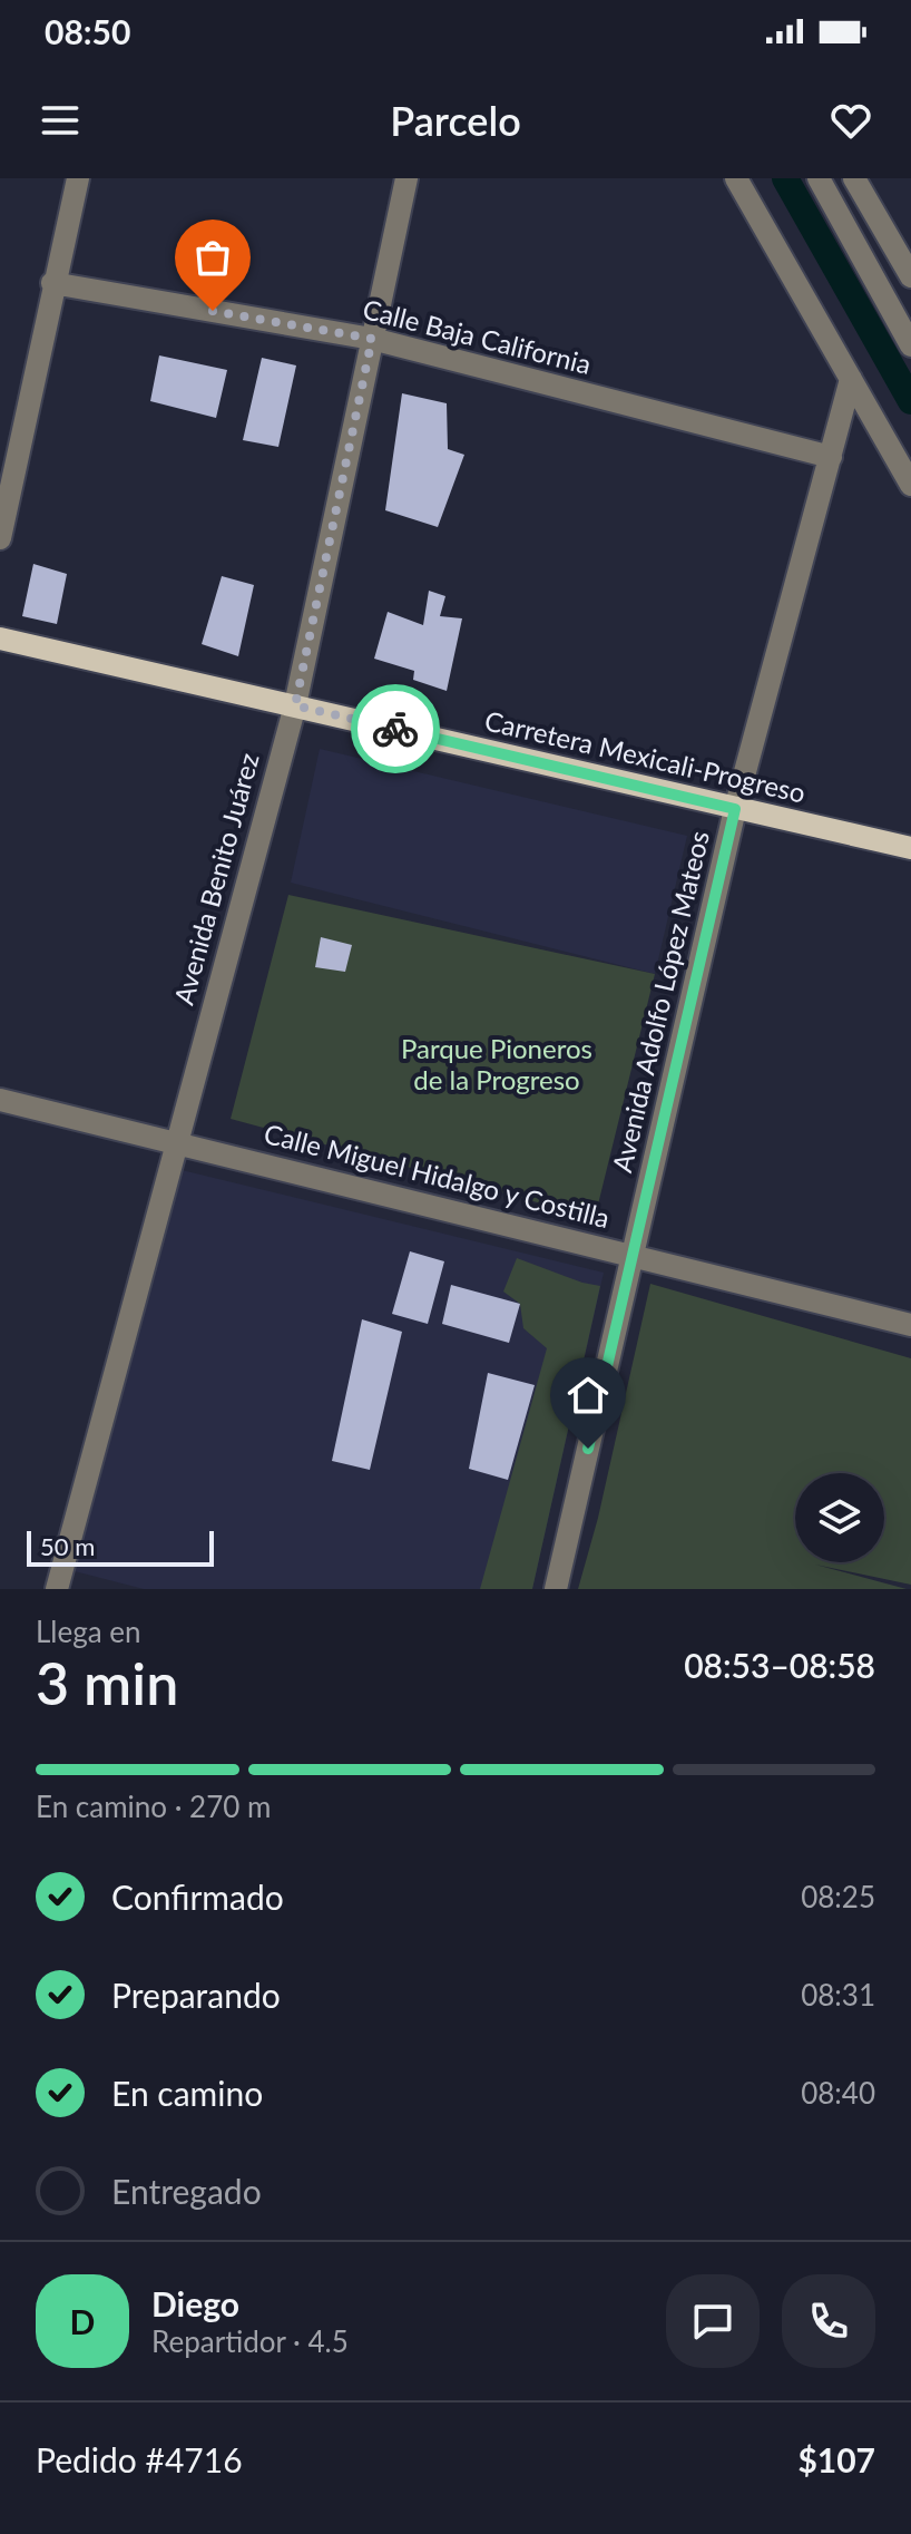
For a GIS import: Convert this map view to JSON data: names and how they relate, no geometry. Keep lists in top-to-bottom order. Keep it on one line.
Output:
{"streets":{"main road":["Carretera Mexicali-Progreso"],"street":["Calle Baja California","Avenida Benito Juárez","Avenida Adolfo López Mateos","Calle Miguel Hidalgo y Costilla"]},"crossings":[["Calle Baja California","Avenida Benito Juárez"],["Calle Baja California","Avenida Adolfo López Mateos"],["Carretera Mexicali-Progreso","Avenida Benito Juárez"],["Carretera Mexicali-Progreso","Avenida Adolfo López Mateos"],["Avenida Benito Juárez","Calle Miguel Hidalgo y Costilla"],["Avenida Adolfo López Mateos","Calle Miguel Hidalgo y Costilla"]],"parks":["Parque Pioneros de la Progreso"],"scale_bar":"50 m","page":{"status":"08:50","header":"Parcelo","scale":"50 m","heading":["3 min","Llega en","08:53–08:58"],"panel":["Diego","Repartidor · 4.5","Pedido #4716","$107"],"bar":"En camino · 270 m","list":[["Confirmado","08:25"],["Preparando","08:31"],["En camino","08:40"],"Entregado"],"round":"D"}}
